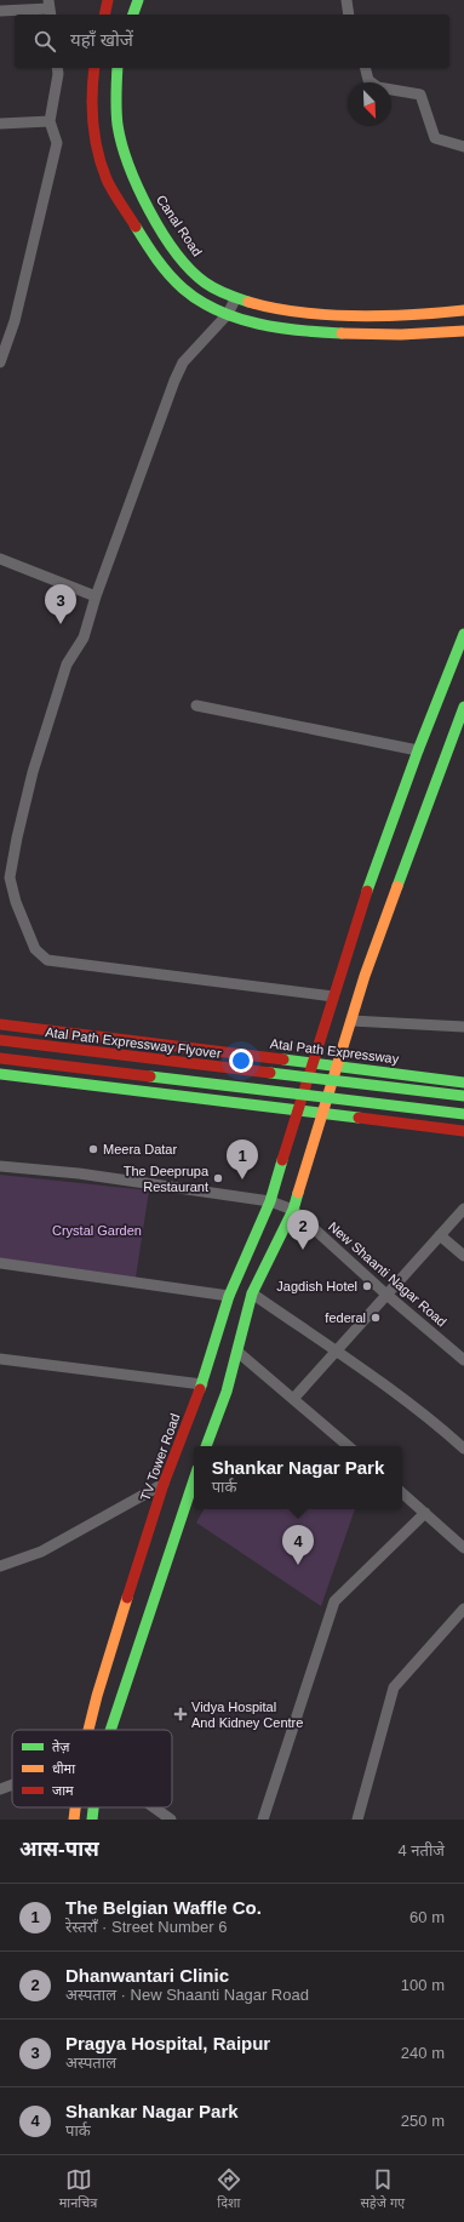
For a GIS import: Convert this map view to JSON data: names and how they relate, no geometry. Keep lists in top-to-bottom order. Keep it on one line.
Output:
{"streets":{"main road":["Canal Road","Atal Path Expressway Flyover","Atal Path Expressway","TV Tower Road"],"street":["New Shaanti Nagar Road"]},"crossings":[["Atal Path Expressway","TV Tower Road"],["New Shaanti Nagar Road","TV Tower Road"]],"parks":["Crystal Garden"],"places":{"other":["Meera Datar","The Deeprupa Restaurant","Jagdish Hotel","federal"],"health":["Vidya Hospital And Kidney Centre"]},"legend":["तेज़","धीमा","जाम"],"north":"bottom right","page":{"search":"यहाँ खोजें","pins":["3","1","2","4"],"popup":["Shankar Nagar Park","पार्क"],"heading":["आस-पास","4 नतीजे"],"list":[{"mark":"1","name":"The Belgian Waffle Co.","note":"रेस्तराँ · Street Number 6","value":"60 m"},{"mark":"2","name":"Dhanwantari Clinic","note":"अस्पताल · New Shaanti Nagar Road","value":"100 m"},{"mark":"3","name":"Pragya Hospital, Raipur","note":"अस्पताल","value":"240 m"},{"mark":"4","name":"Shankar Nagar Park","note":"पार्क","value":"250 m"}],"nav":["मानचित्र","दिशा","सहेजे गए"]}}
